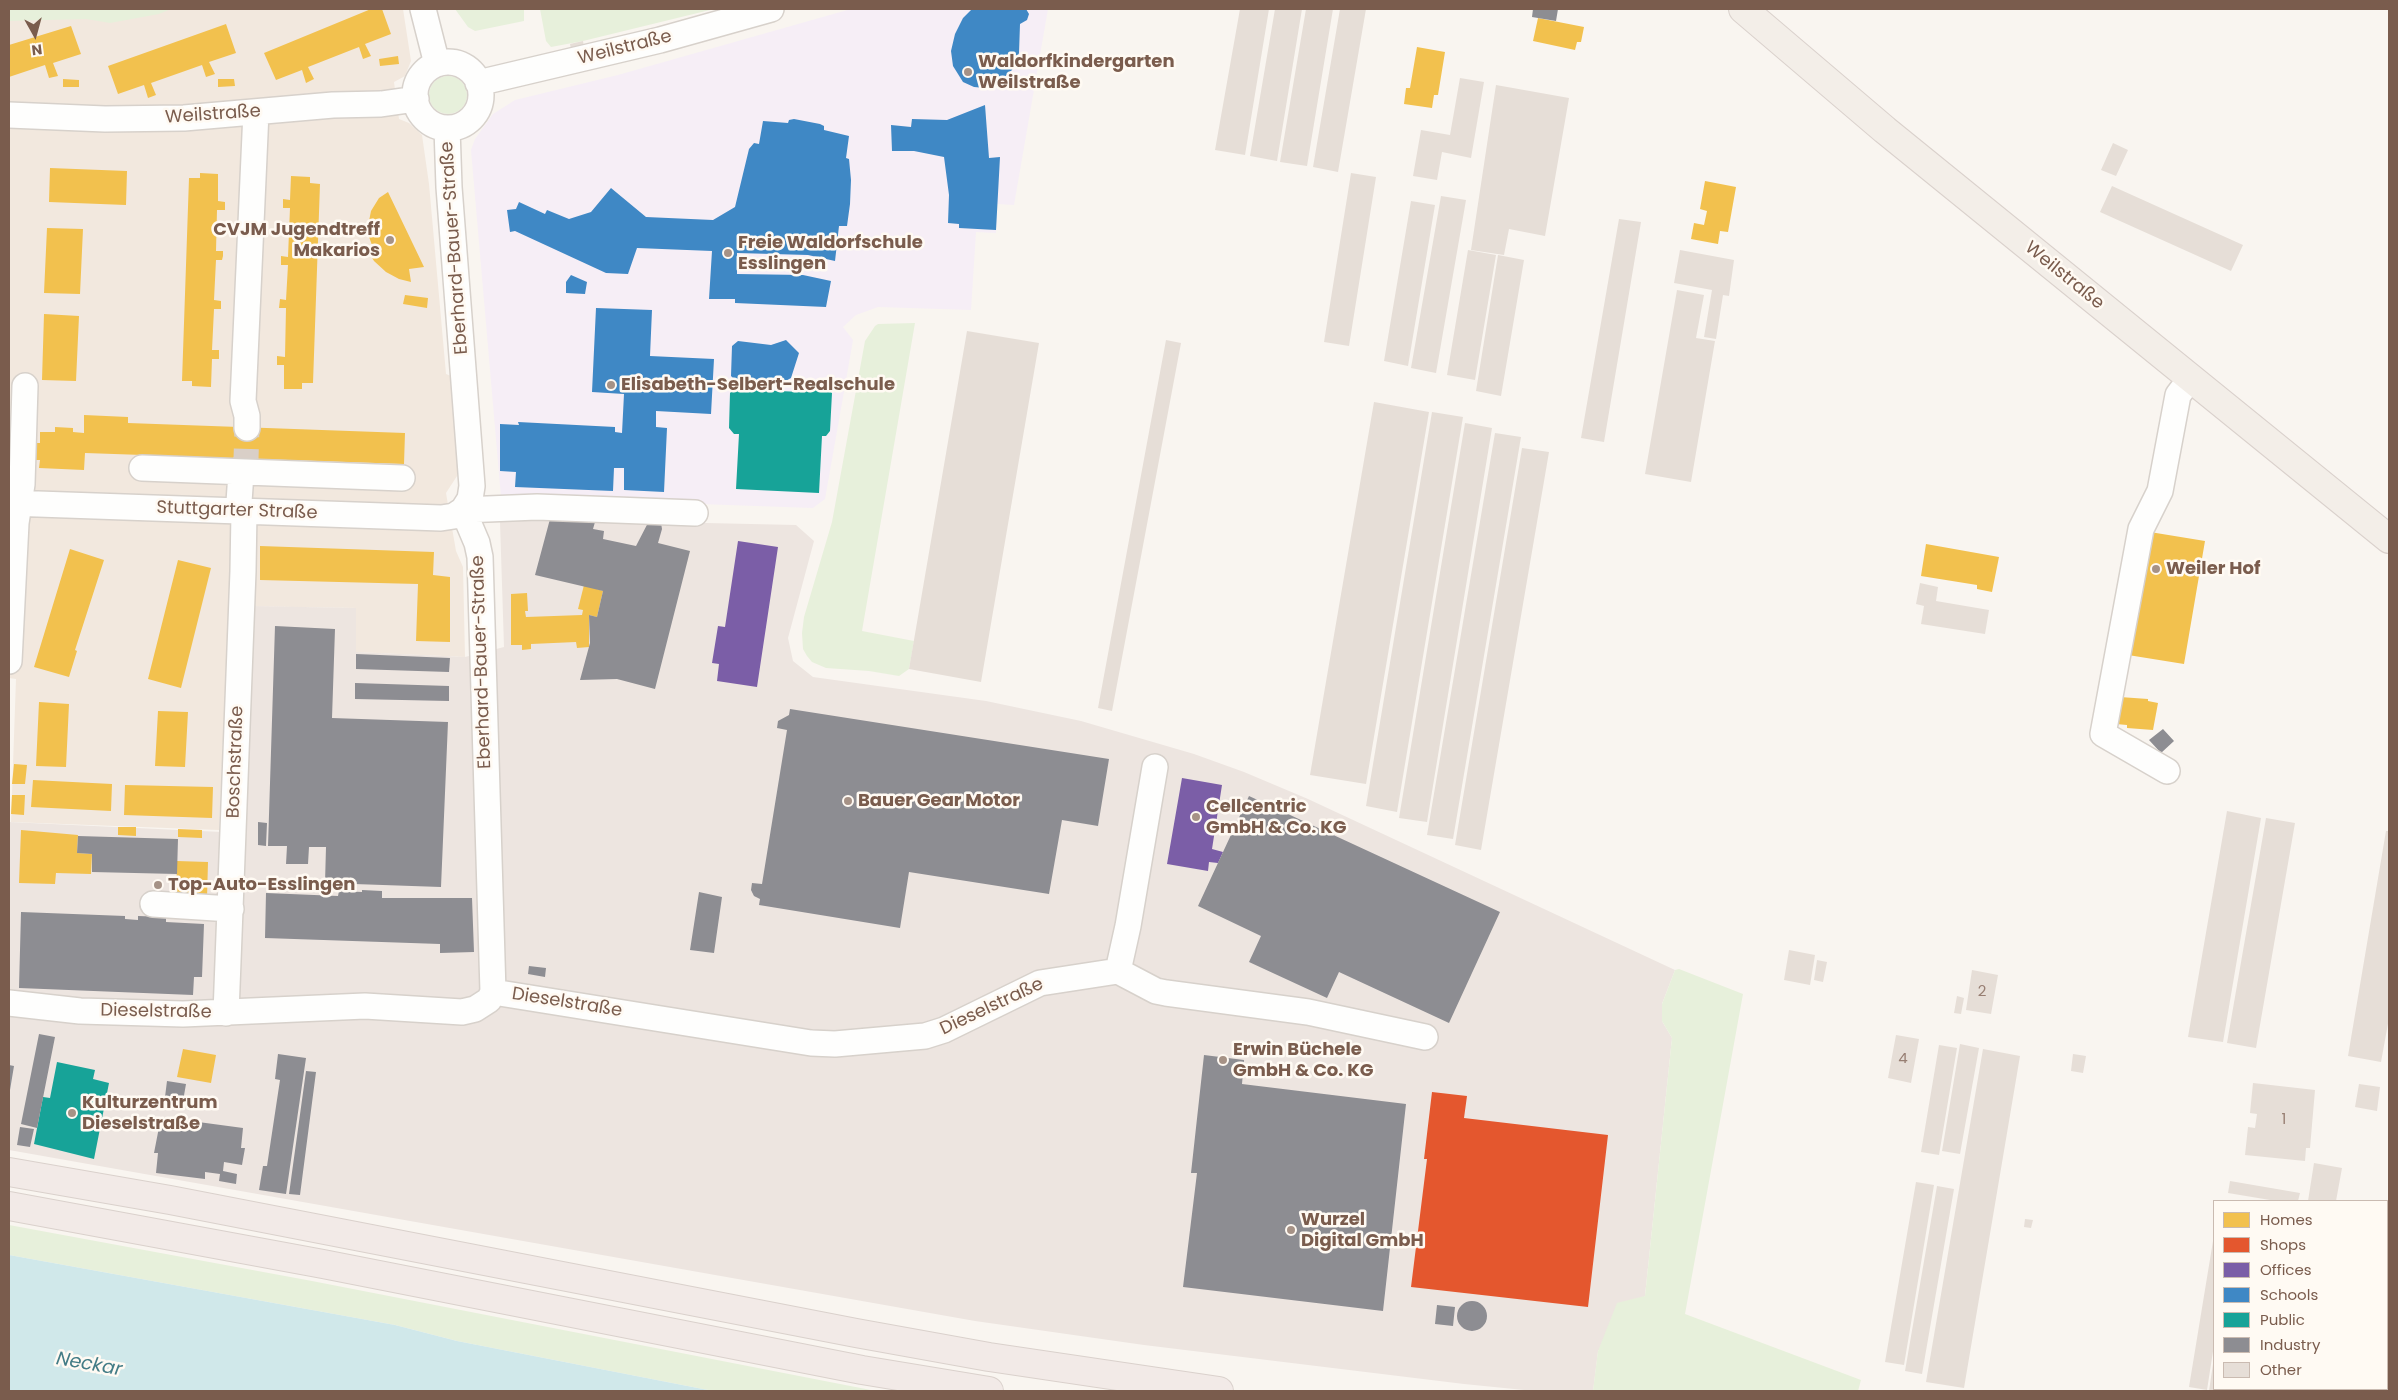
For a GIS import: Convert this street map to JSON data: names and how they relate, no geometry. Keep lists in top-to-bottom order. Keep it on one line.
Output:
{"streets":{"main road":["Weilstraße"],"street":["Eberhard-Bauer-Straße","Stuttgarter Straße","Boschstraße","Dieselstraße"]},"crossings":[["Weilstraße","Eberhard-Bauer-Straße"],["Eberhard-Bauer-Straße","Stuttgarter Straße"],["Eberhard-Bauer-Straße","Dieselstraße"],["Stuttgarter Straße","Boschstraße"],["Boschstraße","Dieselstraße"]],"water":["Neckar"],"places":["Waldorfkindergarten Weilstraße","CVJM Jugendtreff Makarios","Freie Waldorfschule Esslingen","Elisabeth-Selbert-Realschule","Weiler Hof","Bauer Gear Motor","Cellcentric GmbH & Co. KG","Top-Auto-Esslingen","Erwin Büchele GmbH & Co. KG","Kulturzentrum Dieselstraße","Wurzel Digital GmbH"],"house_numbers":["2","4","1"],"legend":["Homes","Shops","Offices","Schools","Public","Industry","Other"],"north":"bottom"}
